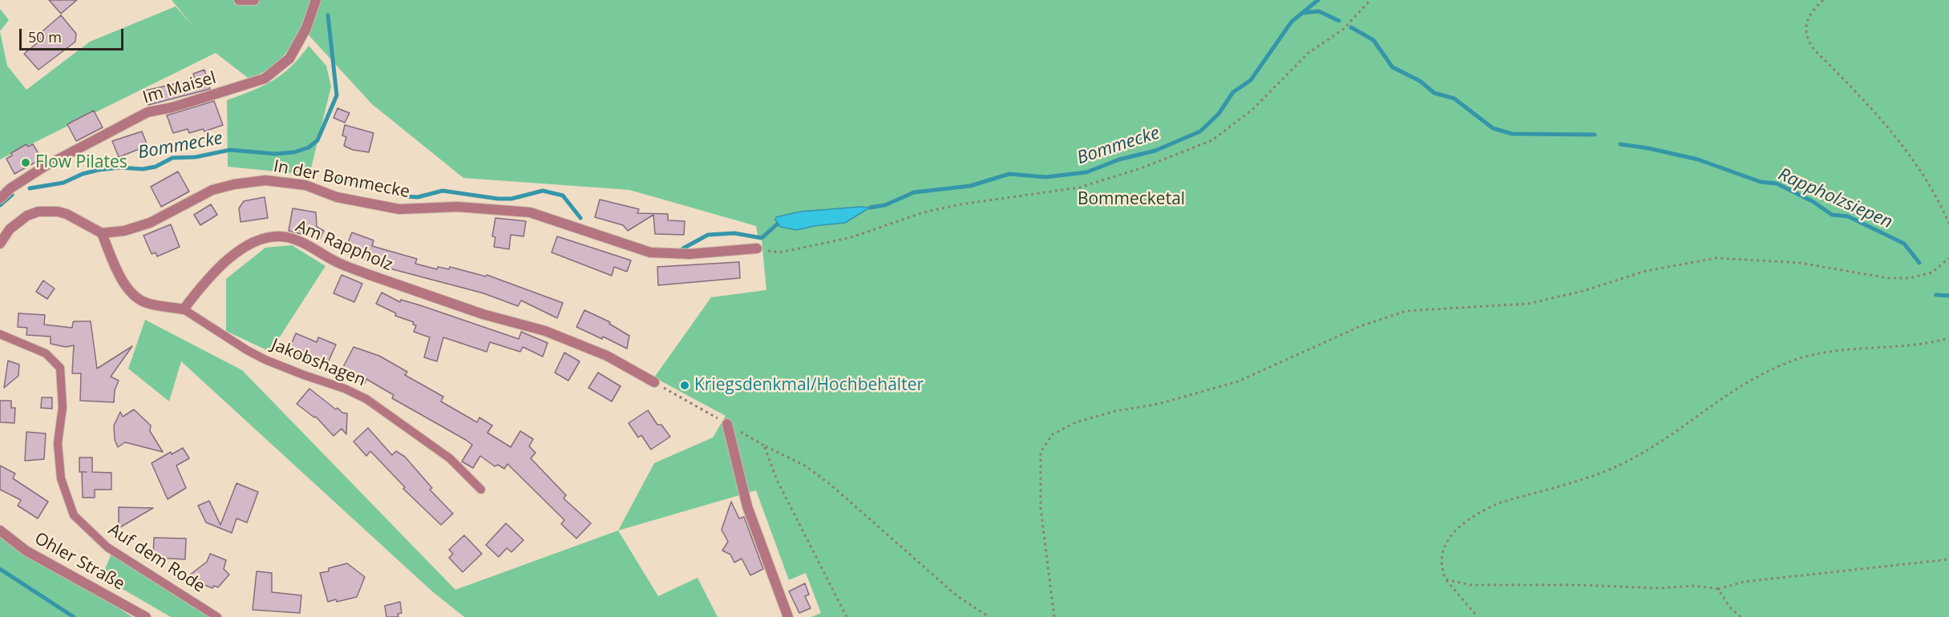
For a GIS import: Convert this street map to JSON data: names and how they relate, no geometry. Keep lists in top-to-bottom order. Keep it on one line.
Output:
{"streets":{"street":["Im Maisel","In der Bommecke","Am Rappholz","Ohler Straße"],"lane":["Jakobshagen","Auf dem Rode"]},"crossings":[["Am Rappholz","Jakobshagen"]],"water":["Bommecke","Rappholzsiepen"],"parks":["Bommecketal"],"places":["Flow Pilates","Kriegsdenkmal/Hochbehälter"],"scale_bar":"50 m"}
